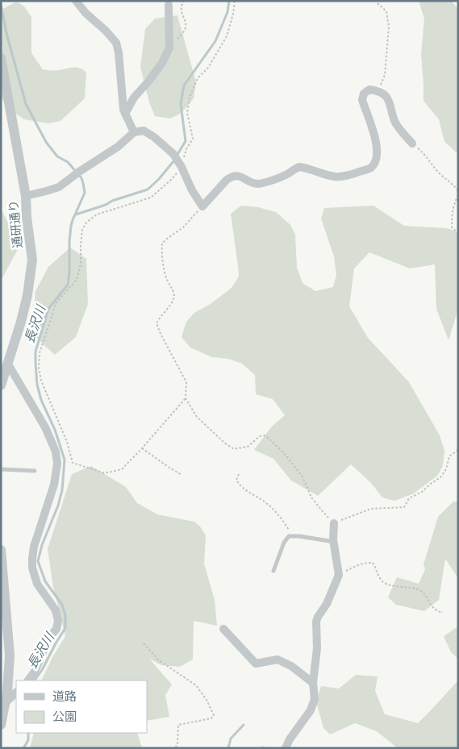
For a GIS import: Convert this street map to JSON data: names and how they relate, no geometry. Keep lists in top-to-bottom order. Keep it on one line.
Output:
{"streets":{"street":["通研通り"]},"water":["長沢川"],"legend":["道路","公園"]}
